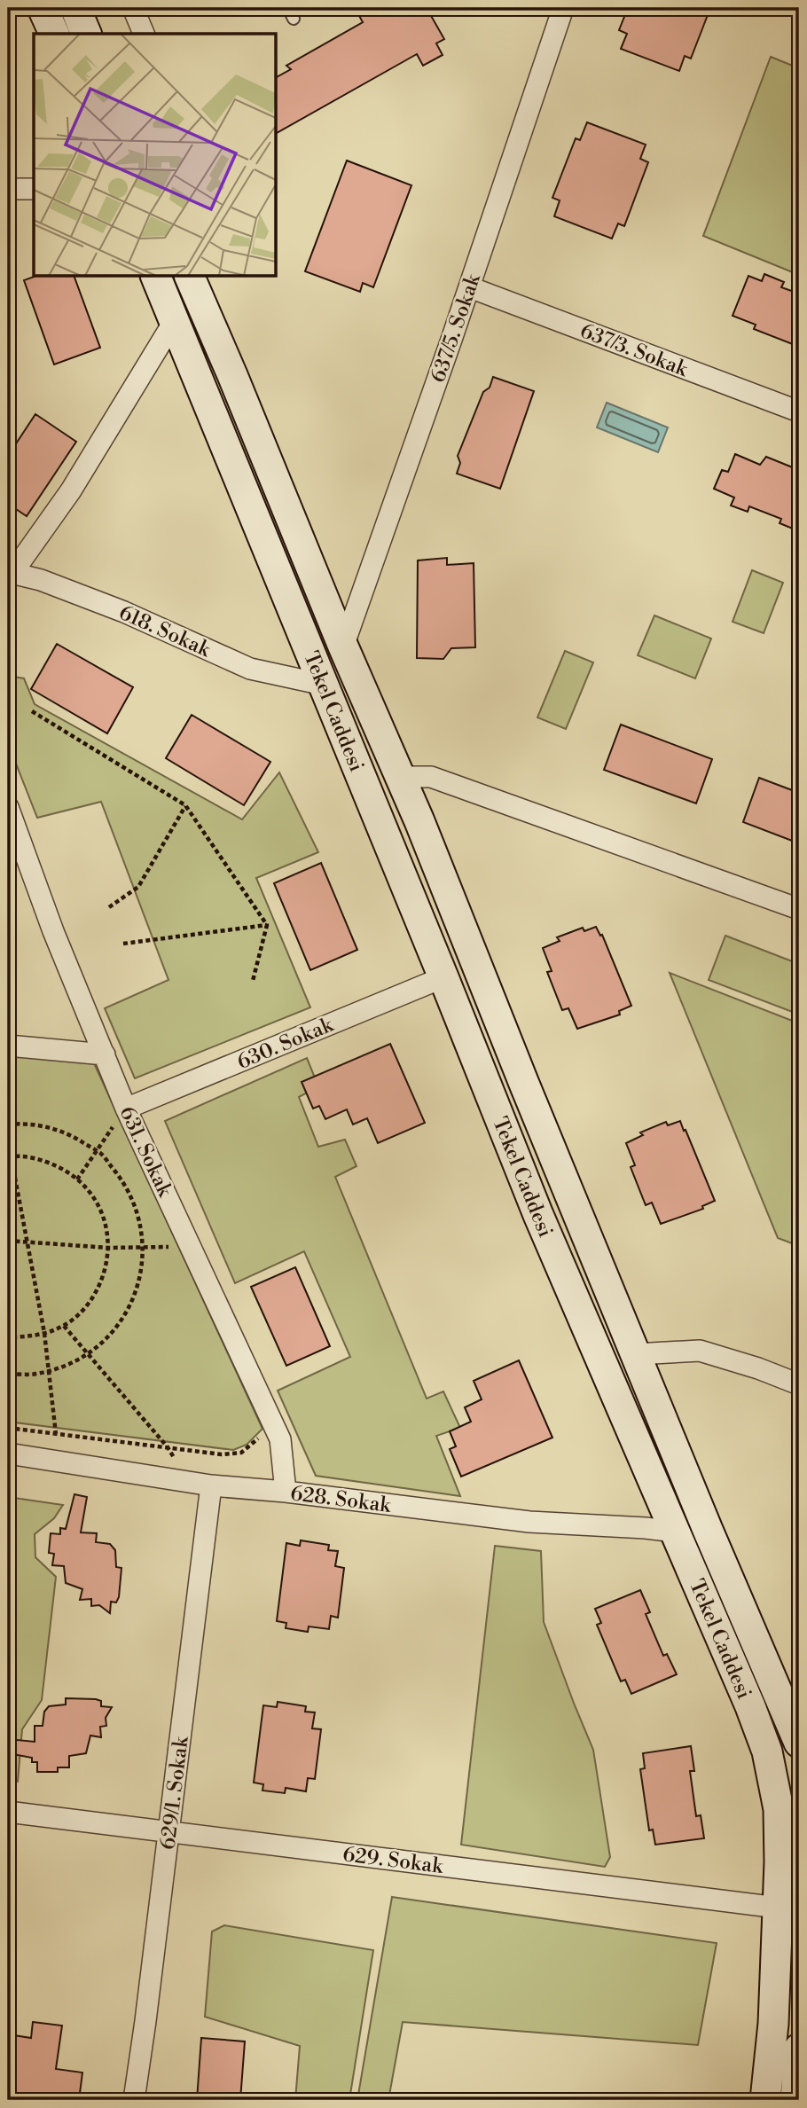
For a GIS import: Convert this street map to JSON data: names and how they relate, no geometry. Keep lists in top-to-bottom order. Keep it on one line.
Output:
{"streets":{"main road":["Tekel Caddesi"],"street":["637/5. Sokak","637/3. Sokak","618. Sokak","630. Sokak","631. Sokak","628. Sokak","629/1. Sokak","629. Sokak"]},"crossings":[["637/5. Sokak","637/3. Sokak"],["618. Sokak","Tekel Caddesi"],["Tekel Caddesi","630. Sokak"],["Tekel Caddesi","628. Sokak"],["Tekel Caddesi","629. Sokak"],["630. Sokak","631. Sokak"],["631. Sokak","628. Sokak"],["628. Sokak","629/1. Sokak"],["629/1. Sokak","629. Sokak"]]}
